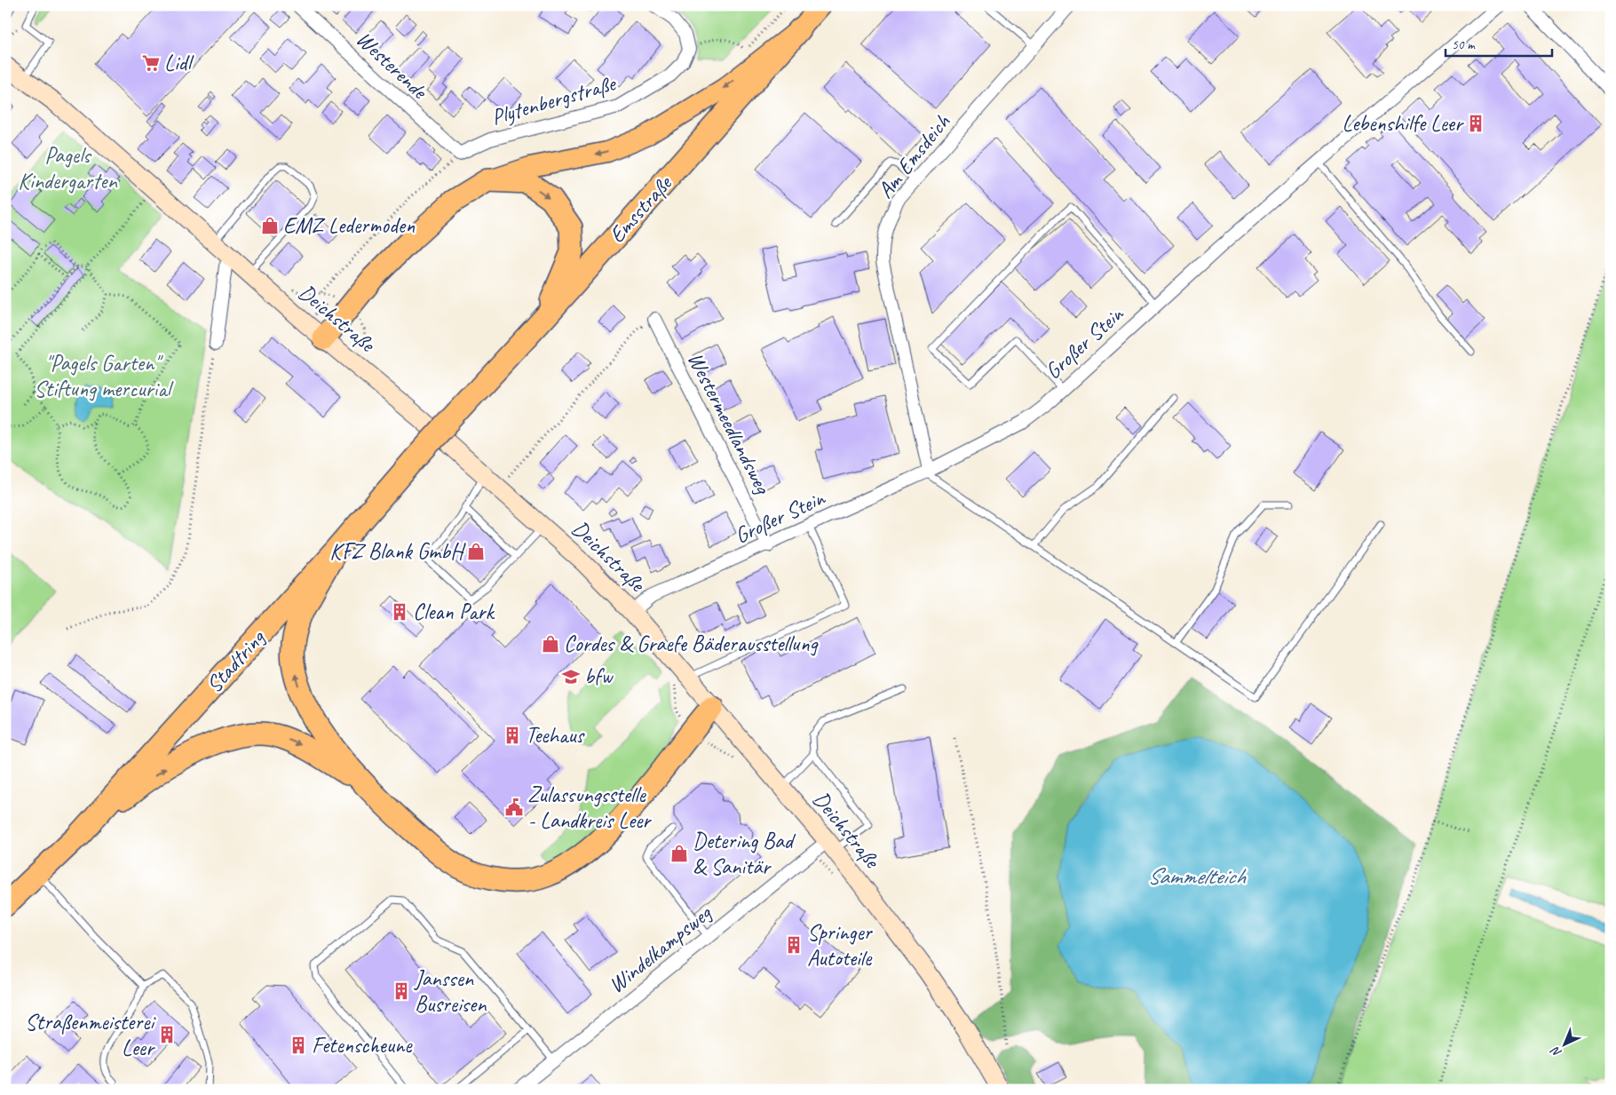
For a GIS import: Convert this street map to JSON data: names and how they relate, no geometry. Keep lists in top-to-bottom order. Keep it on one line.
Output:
{"streets":{"highway":["Emsstraße","Stadtring"],"main road":["Deichstraße"],"street":["Westerende","Plytenbergstraße","Am Emsdeich","Großer Stein","Westermeedlandsweg","Windelkampsweg"]},"crossings":[["Westerende","Plytenbergstraße"],["Am Emsdeich","Großer Stein"],["Emsstraße","Stadtring"],["Deichstraße","Großer Stein"],["Deichstraße","Windelkampsweg"],["Großer Stein","Westermeedlandsweg"]],"water":["Sammelteich"],"parks":["Pagels Kindergarten","\"Pagels Garten\" Stiftung mercurial"],"places":{"supermarket":["Lidl"],"building":["Lebenshilfe Leer","Clean Park","Teehaus","Springer Autoteile","Janssen Busreisen","Straßenmeisterei Leer","Fetenscheune"],"shop":["EMZ Ledermoden","KFZ Blank GmbH","Cordes & Graefe Bäderausstellung","Detering Bad & Sanitär"],"school or university":["bfw"],"public building":["Zulassungsstelle - Landkreis Leer"]},"scale_bar":"50 m","north":"bottom left"}
